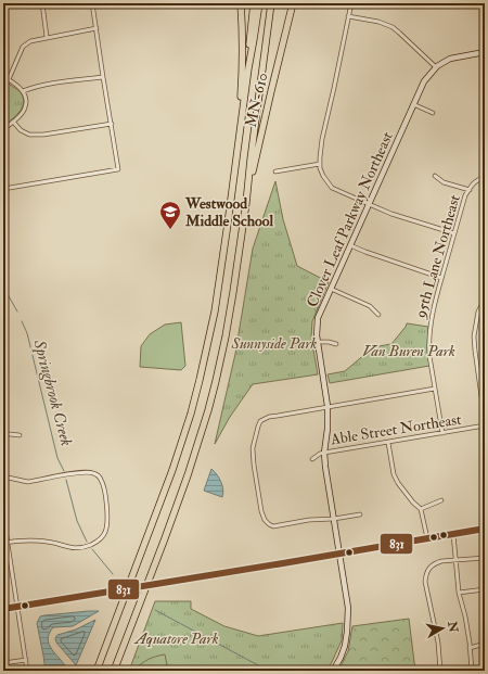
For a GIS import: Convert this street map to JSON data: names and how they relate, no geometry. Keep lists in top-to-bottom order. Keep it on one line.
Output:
{"streets":{"highway":["MN-610"],"street":["Clover Leaf Parkway Northeast","95th Lane Northeast","Able Street Northeast"]},"crossings":[["Clover Leaf Parkway Northeast","Able Street Northeast"],["95th Lane Northeast","Able Street Northeast"]],"water":["Springbrook Creek"],"parks":["Sunnyside Park","Van Buren Park","Aquatore Park"],"places":{"school or university":["Westwood Middle School"]},"lines":["transit line 831"],"north":"right"}
